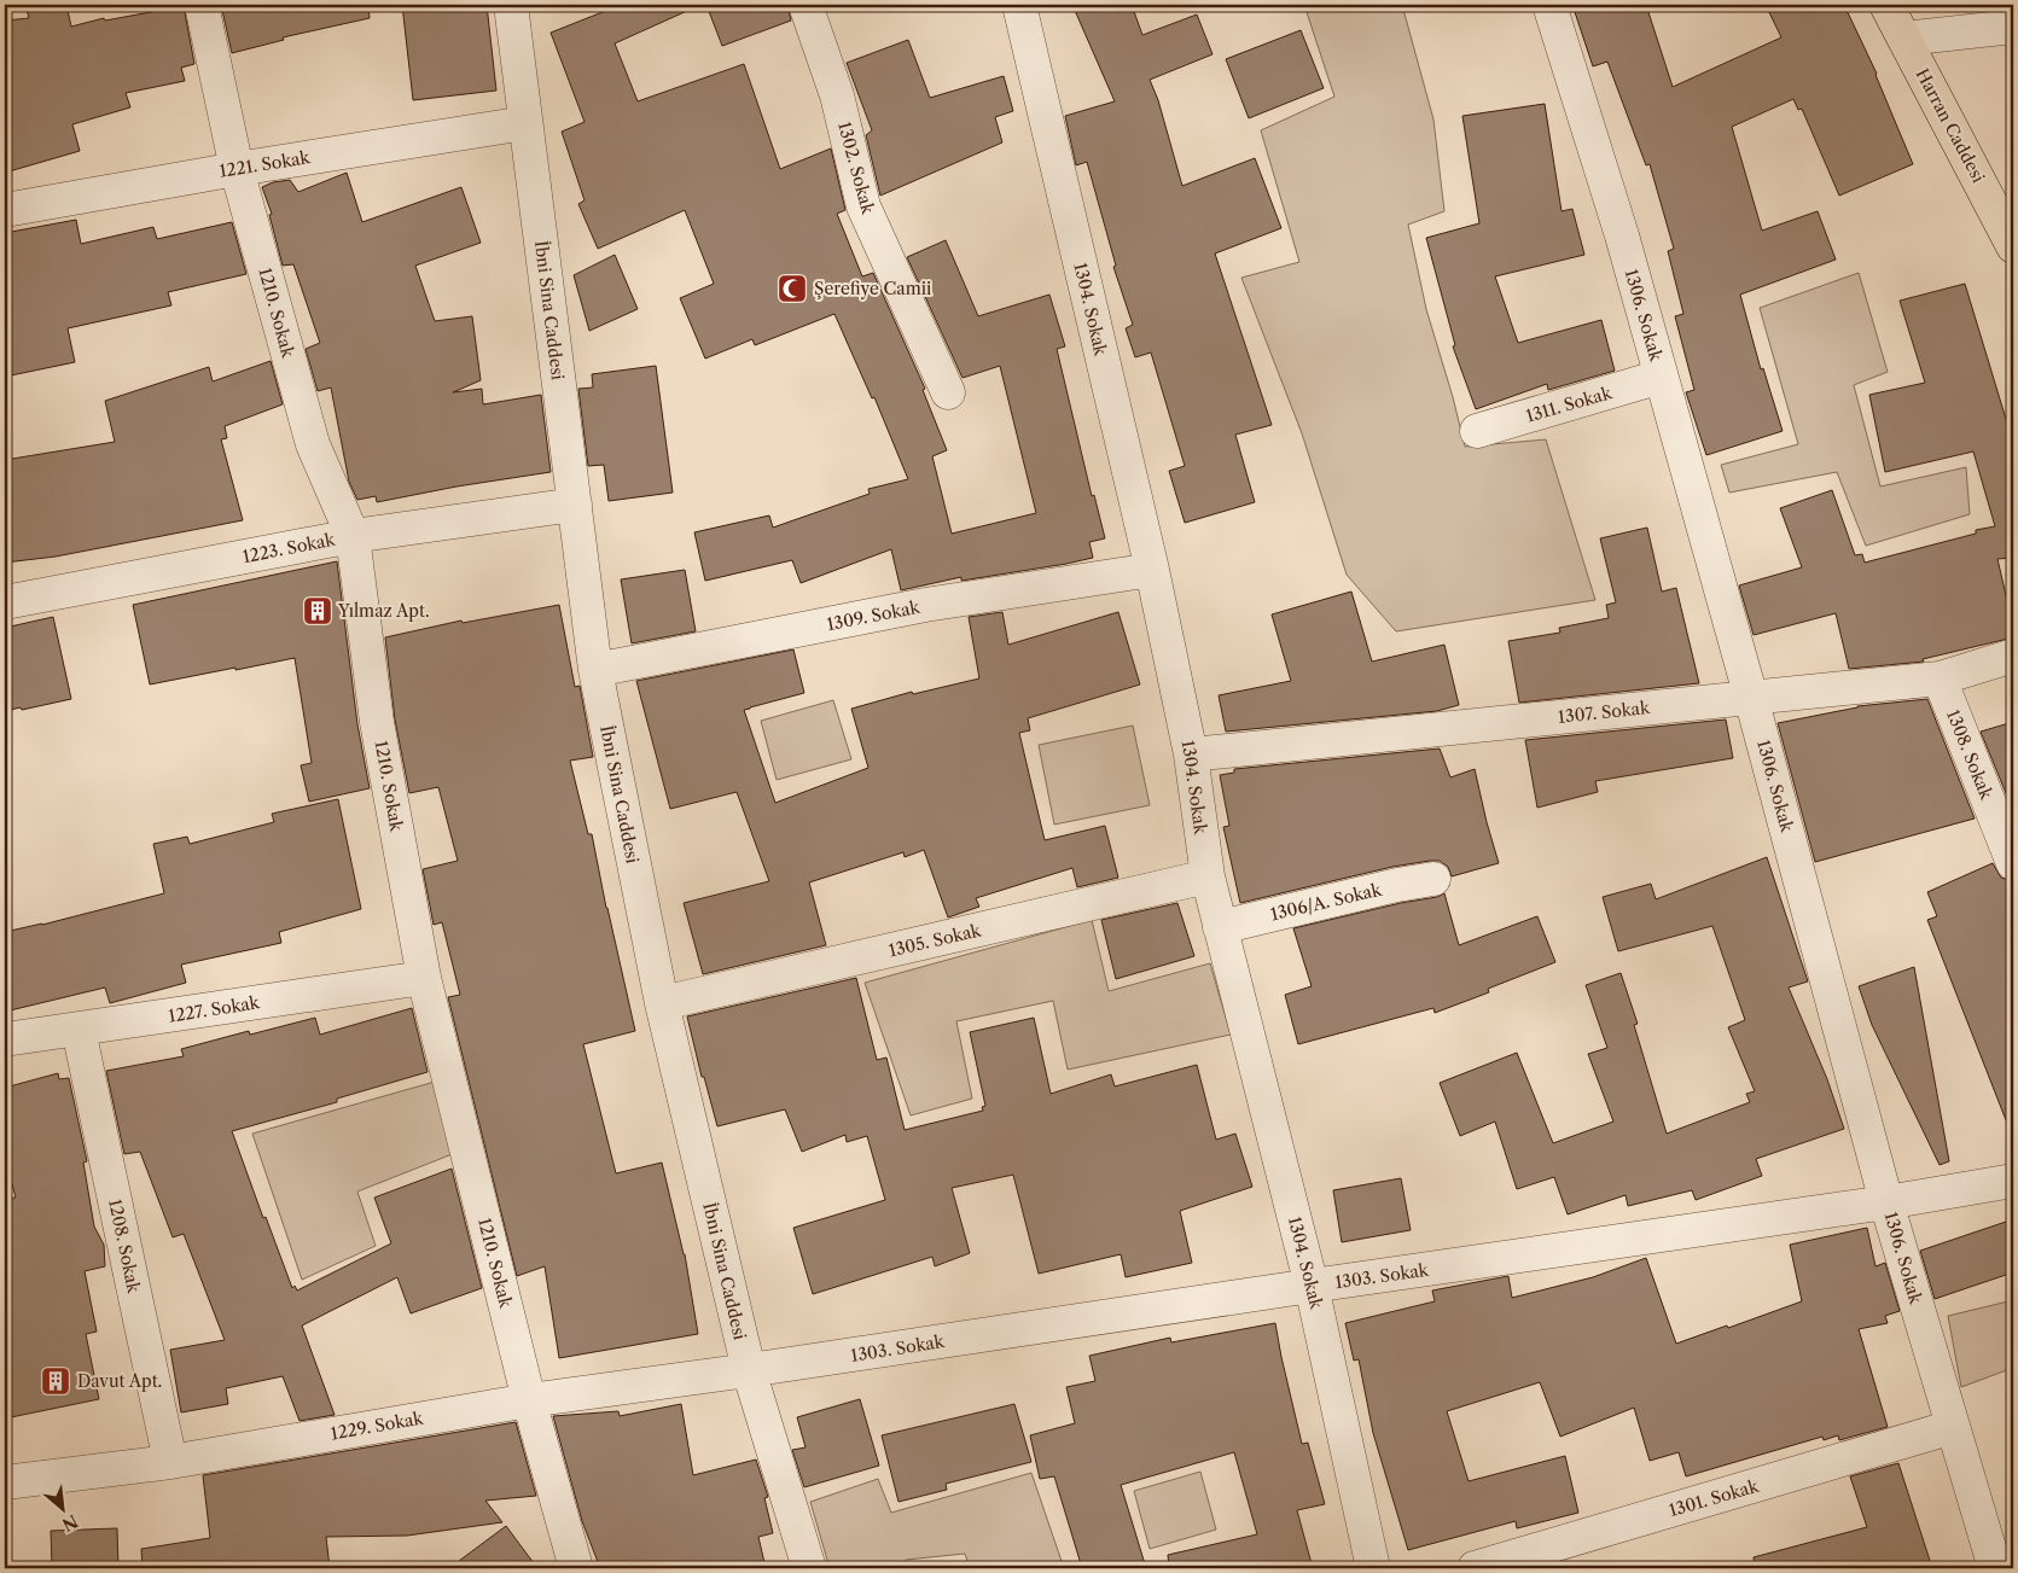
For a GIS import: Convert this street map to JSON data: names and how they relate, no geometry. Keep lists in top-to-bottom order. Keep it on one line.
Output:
{"streets":{"main road":["Harran Caddesi"],"street":["1221. Sokak","1302. Sokak","1304. Sokak","İbni Sina Caddesi","1210. Sokak","1306. Sokak","1311. Sokak","1223. Sokak","1309. Sokak","1307. Sokak","1308. Sokak","1306/A. Sokak","1305. Sokak","1227. Sokak","1208. Sokak","1303. Sokak","1229. Sokak","1301. Sokak"]},"crossings":[["1221. Sokak","İbni Sina Caddesi"],["1221. Sokak","1210. Sokak"],["1304. Sokak","1309. Sokak"],["1304. Sokak","1307. Sokak"],["1304. Sokak","1306/A. Sokak"],["1304. Sokak","1305. Sokak"],["1304. Sokak","1303. Sokak"],["İbni Sina Caddesi","1223. Sokak"],["İbni Sina Caddesi","1309. Sokak"],["İbni Sina Caddesi","1305. Sokak"],["İbni Sina Caddesi","1303. Sokak"],["İbni Sina Caddesi","1229. Sokak"],["1210. Sokak","1223. Sokak"],["1210. Sokak","1227. Sokak"],["1210. Sokak","1229. Sokak"],["1306. Sokak","1311. Sokak"],["1306. Sokak","1307. Sokak"],["1306. Sokak","1303. Sokak"],["1306. Sokak","1301. Sokak"],["1307. Sokak","1308. Sokak"],["1227. Sokak","1208. Sokak"],["1208. Sokak","1229. Sokak"],["1303. Sokak","1229. Sokak"]],"places":{"mosque":["Şerefiye Camii"],"building":["Yılmaz Apt.","Davut Apt."]},"north":"bottom right"}
